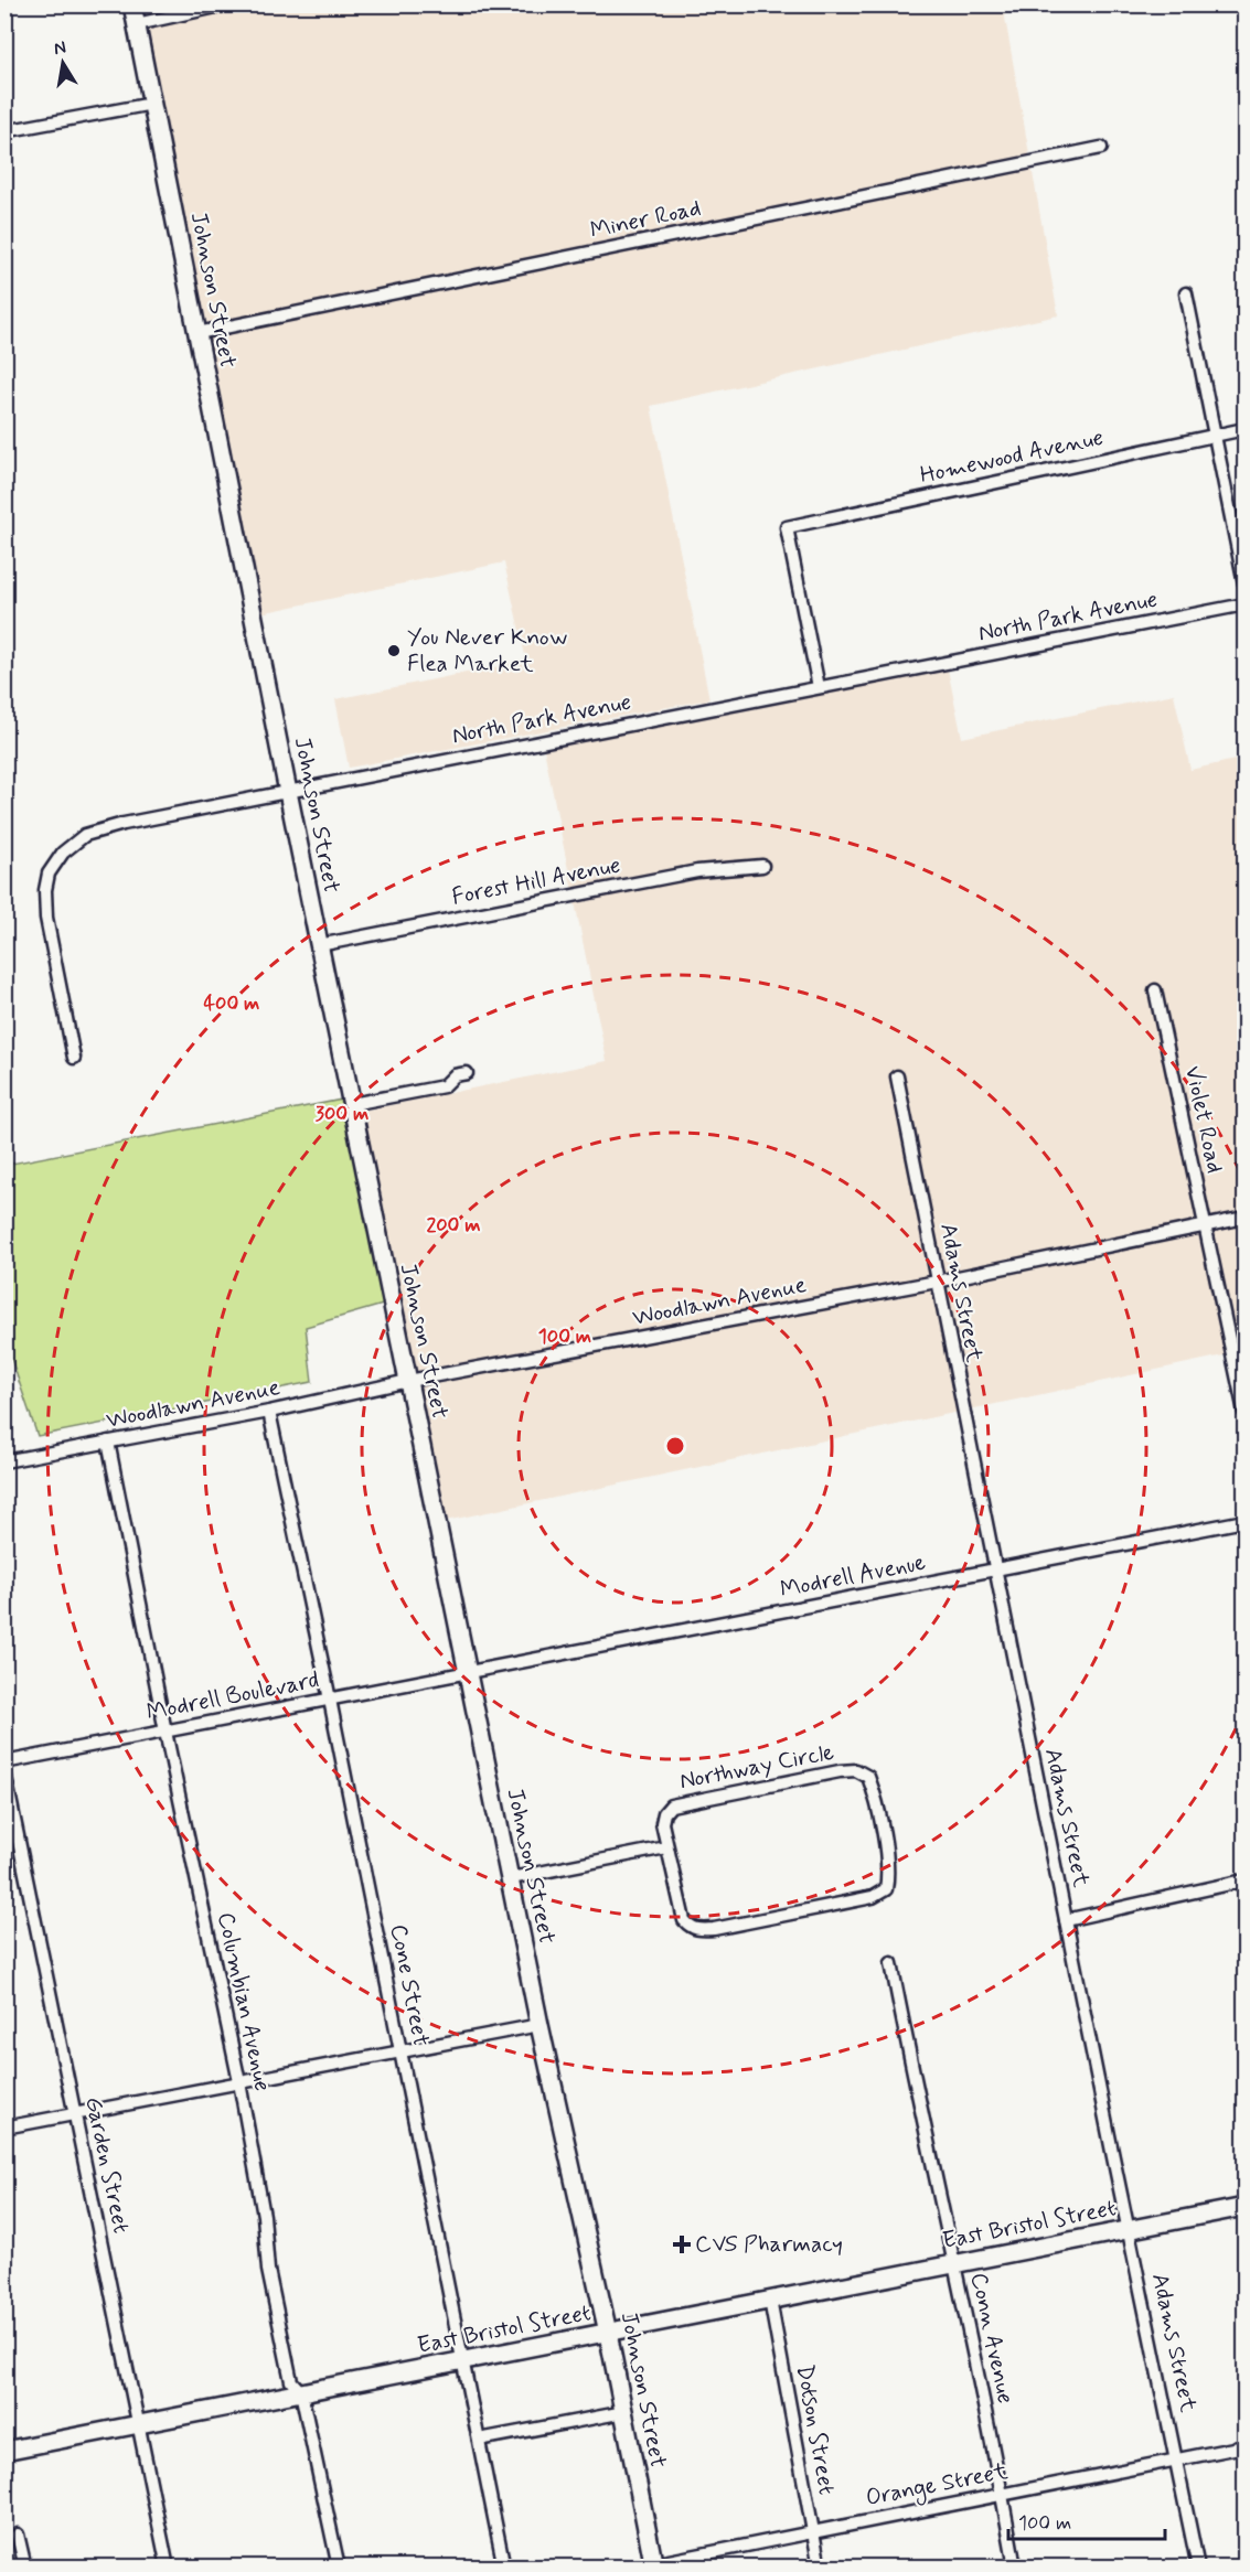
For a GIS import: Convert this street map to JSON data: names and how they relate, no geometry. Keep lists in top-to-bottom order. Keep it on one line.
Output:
{"streets":{"street":["Miner Road","Johnson Street","Homewood Avenue","North Park Avenue","Forest Hill Avenue","Violet Road","Adams Street","Woodlawn Avenue","Modrell Avenue","Modrell Boulevard","Northway Circle","Cone Street","Columbian Avenue","Garden Street","East Bristol Street","Conn Avenue","Dotson Street","Orange Street"]},"crossings":[["Miner Road","Johnson Street"],["Johnson Street","North Park Avenue"],["Johnson Street","Forest Hill Avenue"],["Johnson Street","Woodlawn Avenue"],["Johnson Street","Modrell Avenue"],["Johnson Street","Modrell Boulevard"],["Johnson Street","East Bristol Street"],["Johnson Street","Orange Street"],["Homewood Avenue","North Park Avenue"],["Violet Road","Woodlawn Avenue"],["Adams Street","Woodlawn Avenue"],["Adams Street","Modrell Avenue"],["Adams Street","East Bristol Street"],["Adams Street","Orange Street"],["Woodlawn Avenue","Cone Street"],["Woodlawn Avenue","Columbian Avenue"],["Modrell Avenue","Modrell Boulevard"],["Modrell Boulevard","Cone Street"],["Modrell Boulevard","Columbian Avenue"],["Cone Street","East Bristol Street"],["Columbian Avenue","East Bristol Street"],["Garden Street","East Bristol Street"],["East Bristol Street","Conn Avenue"],["East Bristol Street","Dotson Street"],["Conn Avenue","Orange Street"],["Dotson Street","Orange Street"]],"places":{"other":["You Never Know Flea Market"],"health":["CVS Pharmacy"]},"scale_bar":"100 m","north":"top","rings":["400 m","300 m","200 m","100 m"]}
